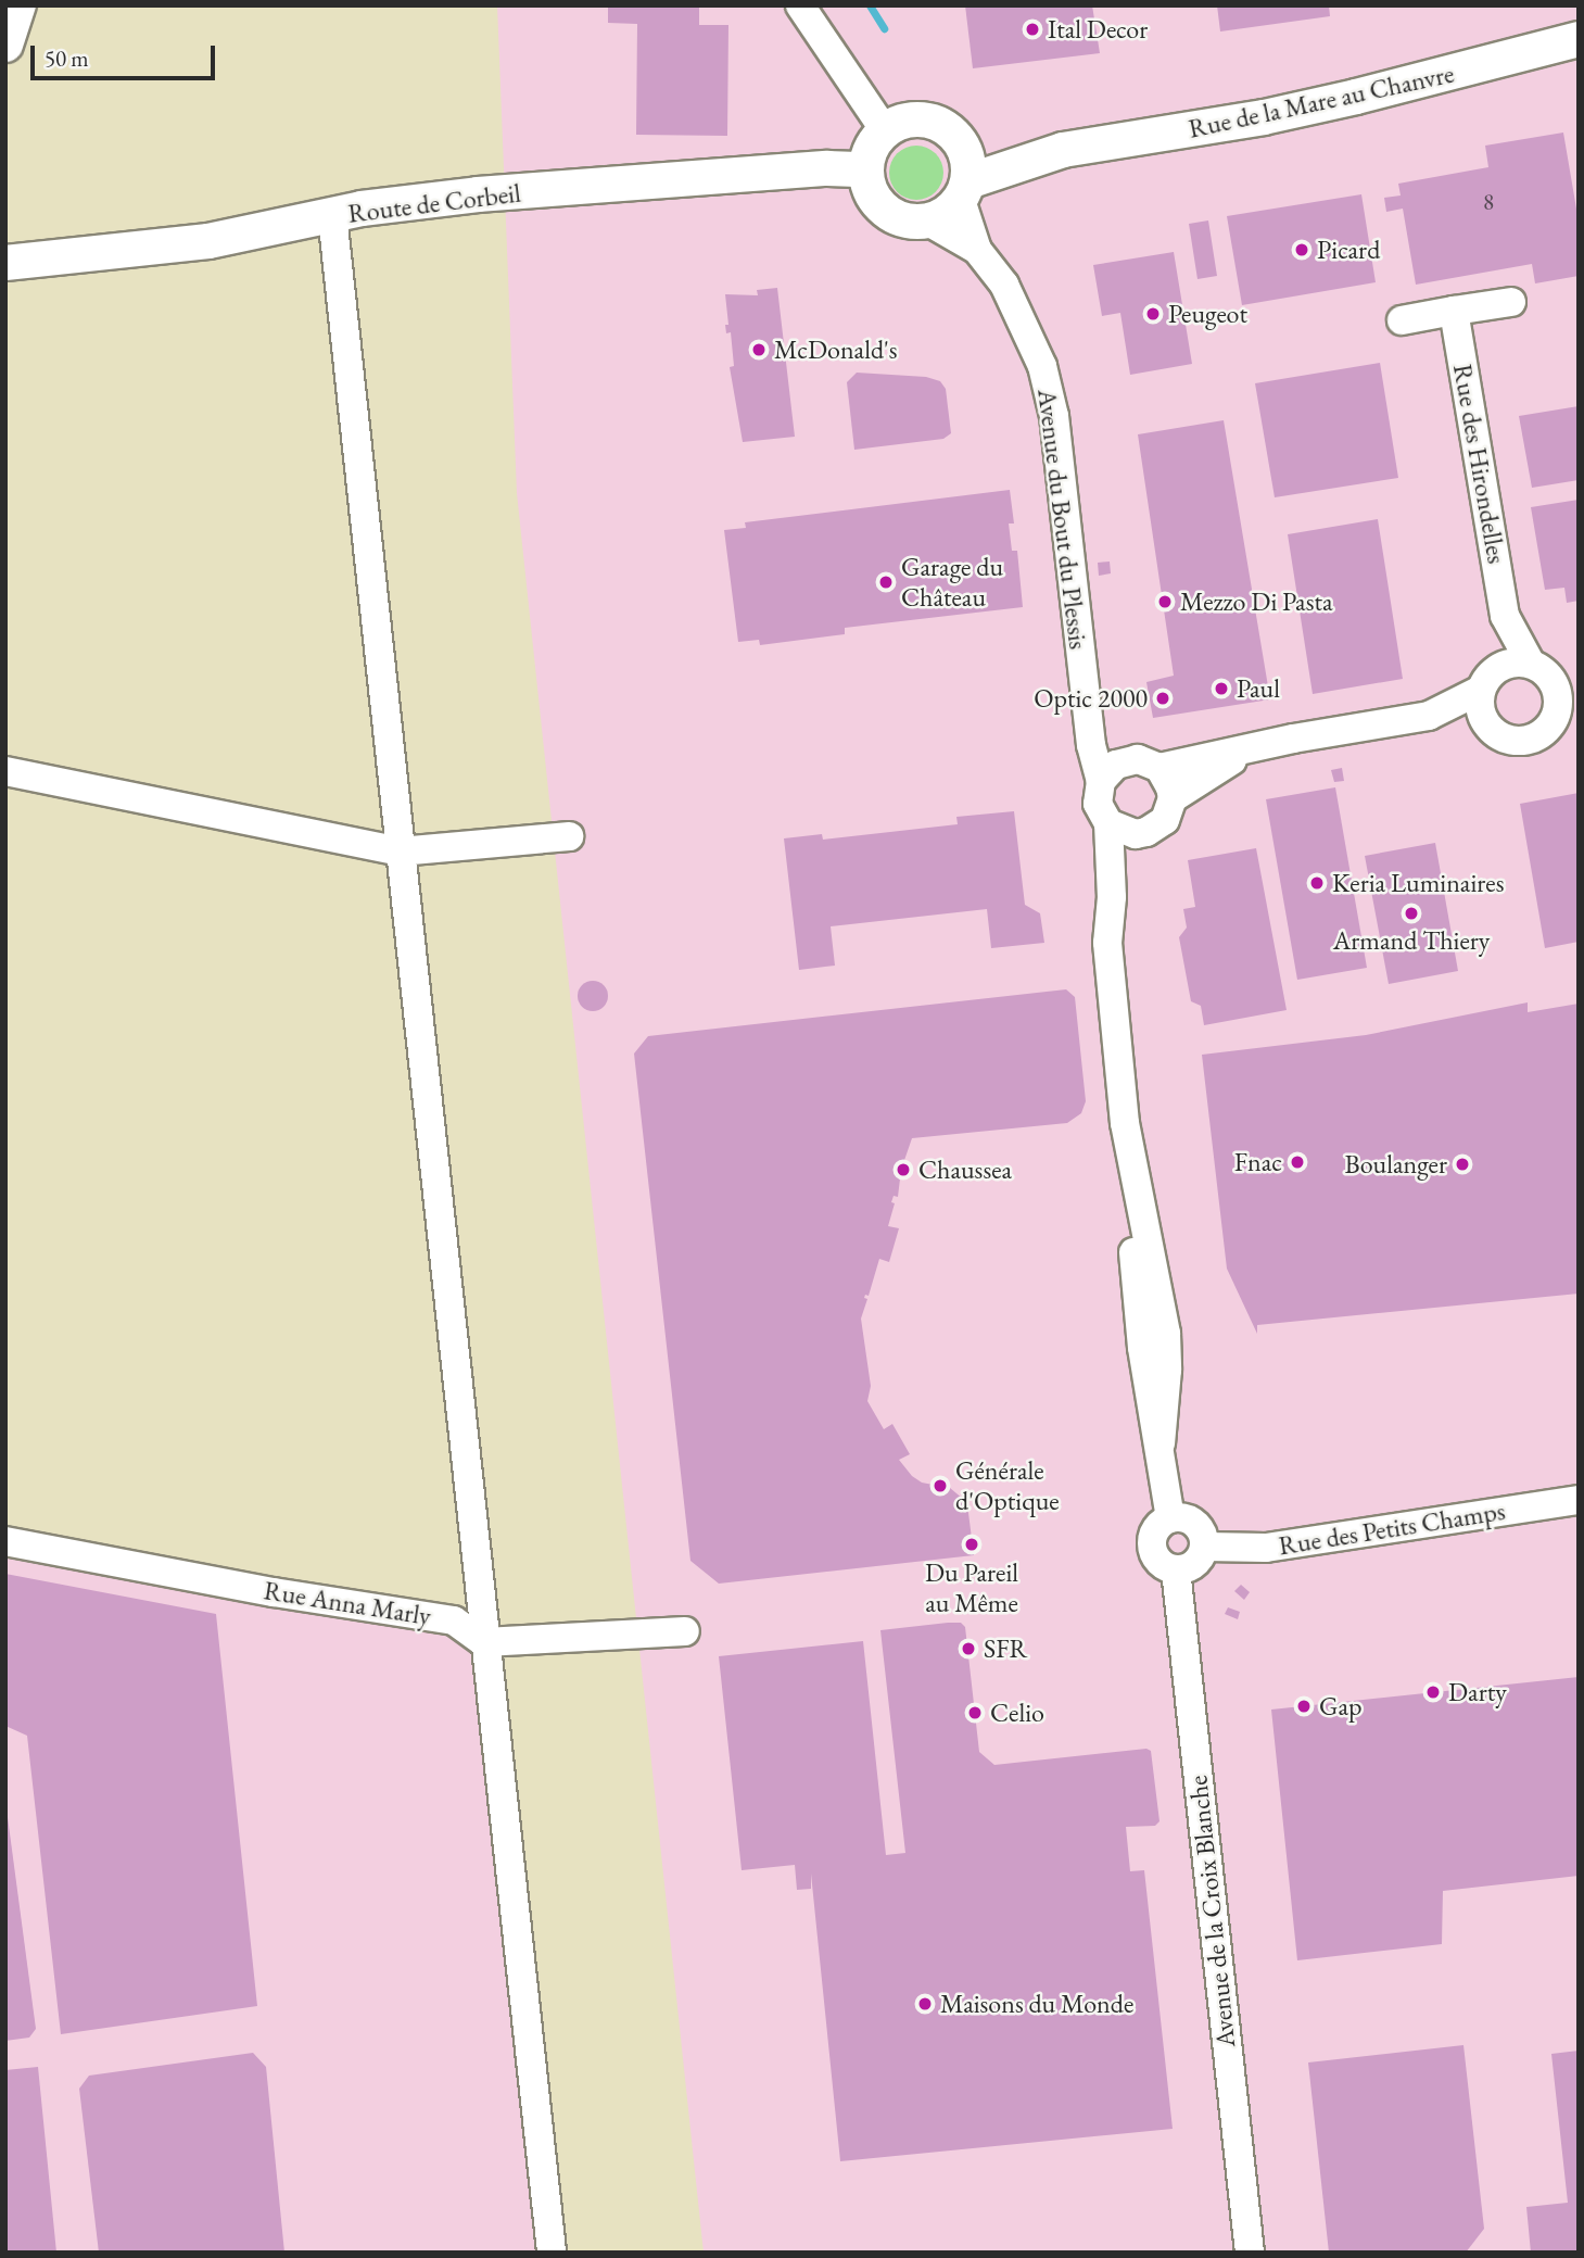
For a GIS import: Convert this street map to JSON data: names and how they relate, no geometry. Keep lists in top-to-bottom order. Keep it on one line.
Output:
{"streets":{"street":["Rue de la Mare au Chanvre","Route de Corbeil","Rue des Hirondelles","Avenue du Bout du Plessis","Rue des Petits Champs","Rue Anna Marly","Avenue de la Croix Blanche"]},"crossings":[["Rue de la Mare au Chanvre","Route de Corbeil"],["Rue de la Mare au Chanvre","Avenue du Bout du Plessis"],["Route de Corbeil","Avenue du Bout du Plessis"],["Rue des Petits Champs","Avenue de la Croix Blanche"]],"places":["Ital Decor","Picard","Peugeot","McDonald's","Garage du Château","Mezzo Di Pasta","Paul","Optic 2000","Keria Luminaires","Armand Thiery","Fnac","Boulanger","Chaussea","Générale d'Optique","Du Pareil au Même","SFR","Darty","Gap","Celio","Maisons du Monde"],"house_numbers":["8"],"scale_bar":"50 m"}
